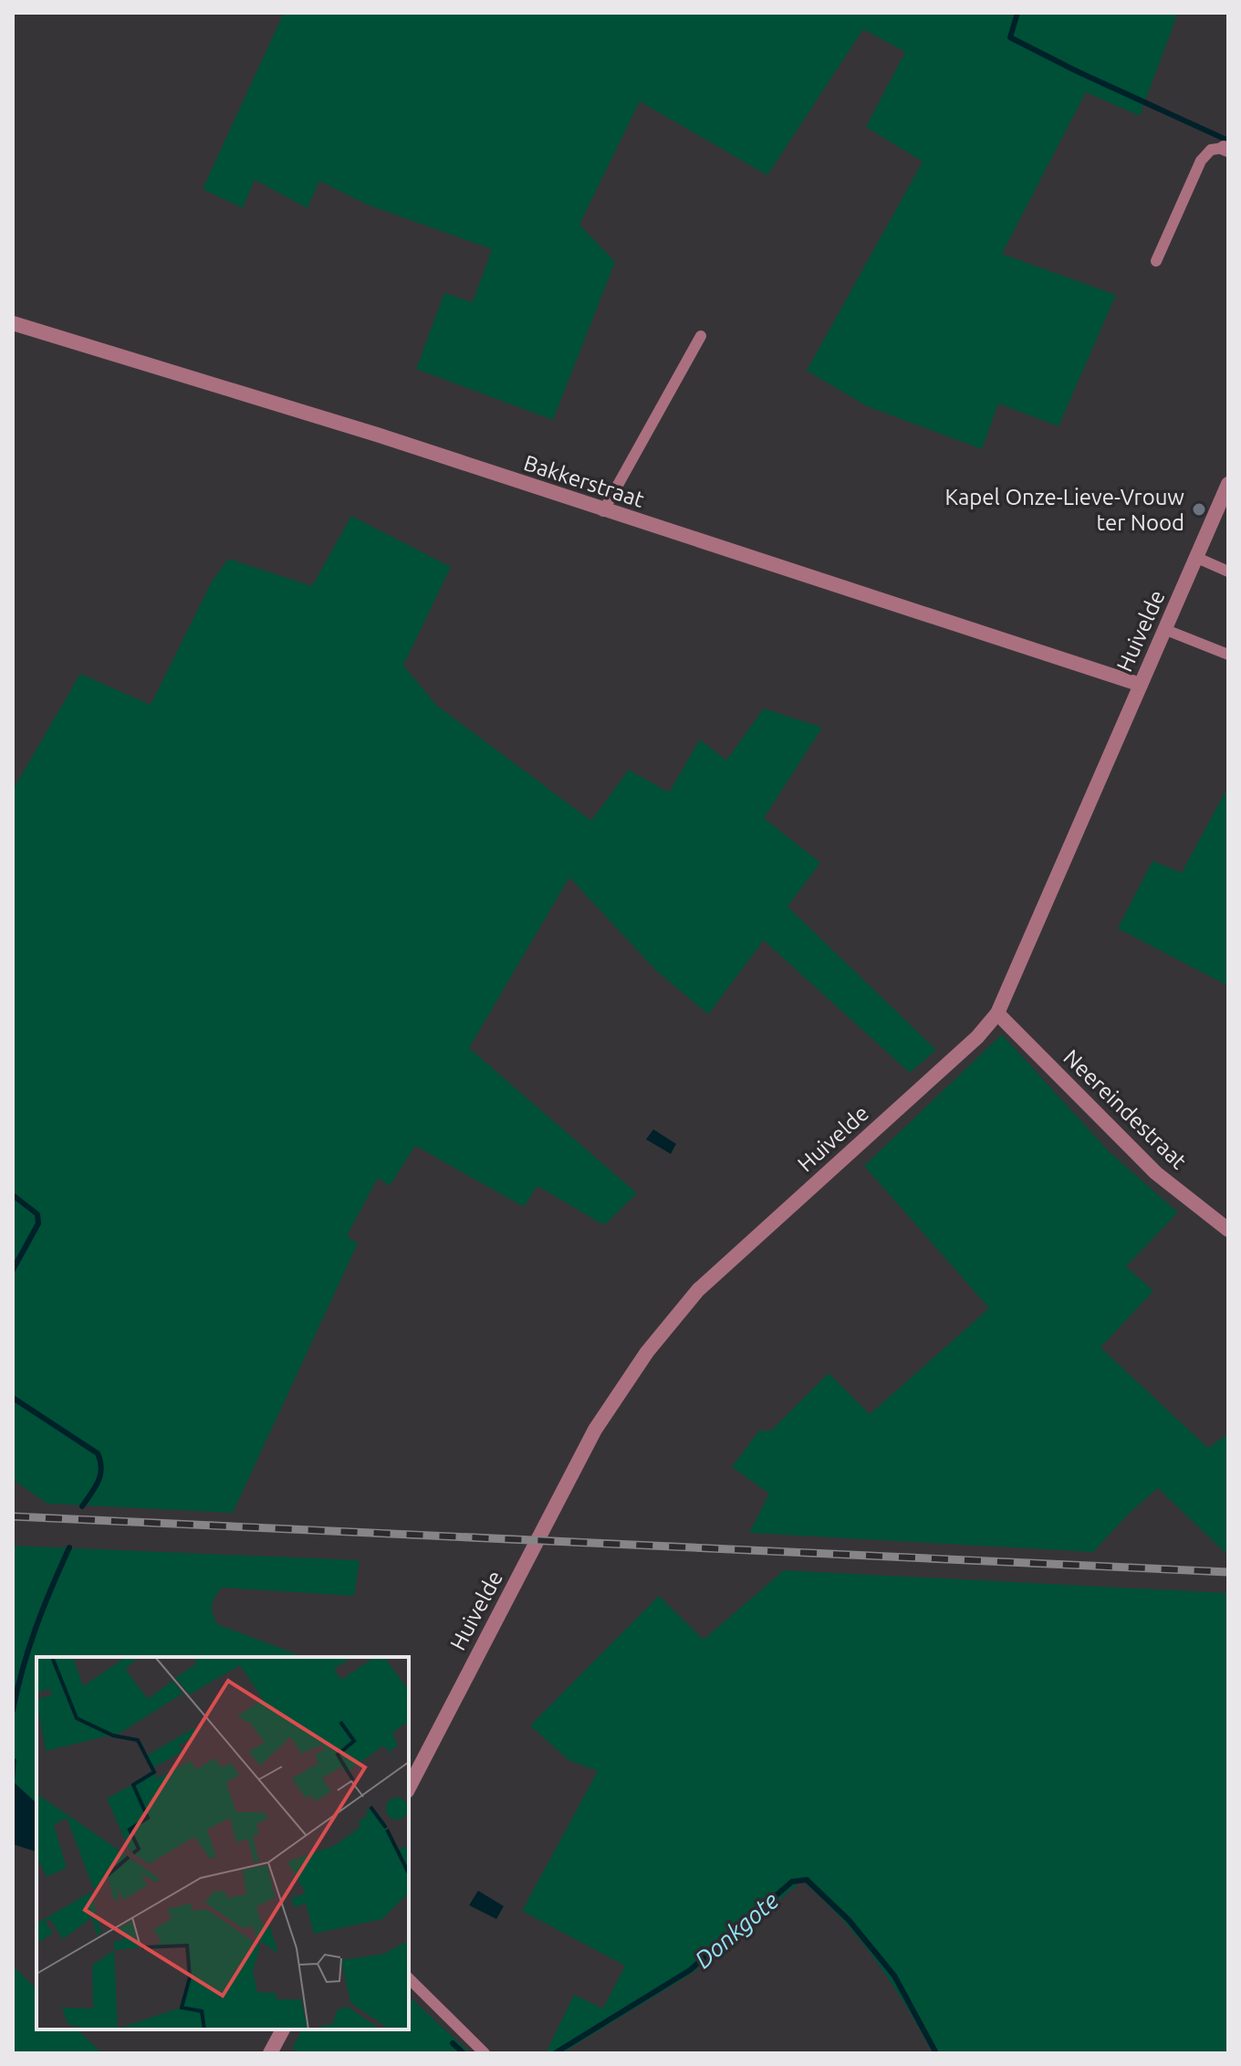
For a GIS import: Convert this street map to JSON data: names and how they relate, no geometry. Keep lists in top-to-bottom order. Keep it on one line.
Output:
{"streets":{"street":["Bakkerstraat","Huivelde","Neereindestraat"]},"crossings":[["Bakkerstraat","Huivelde"],["Huivelde","Neereindestraat"]],"water":["Donkgote"],"places":["Kapel Onze-Lieve-Vrouw ter Nood"]}
